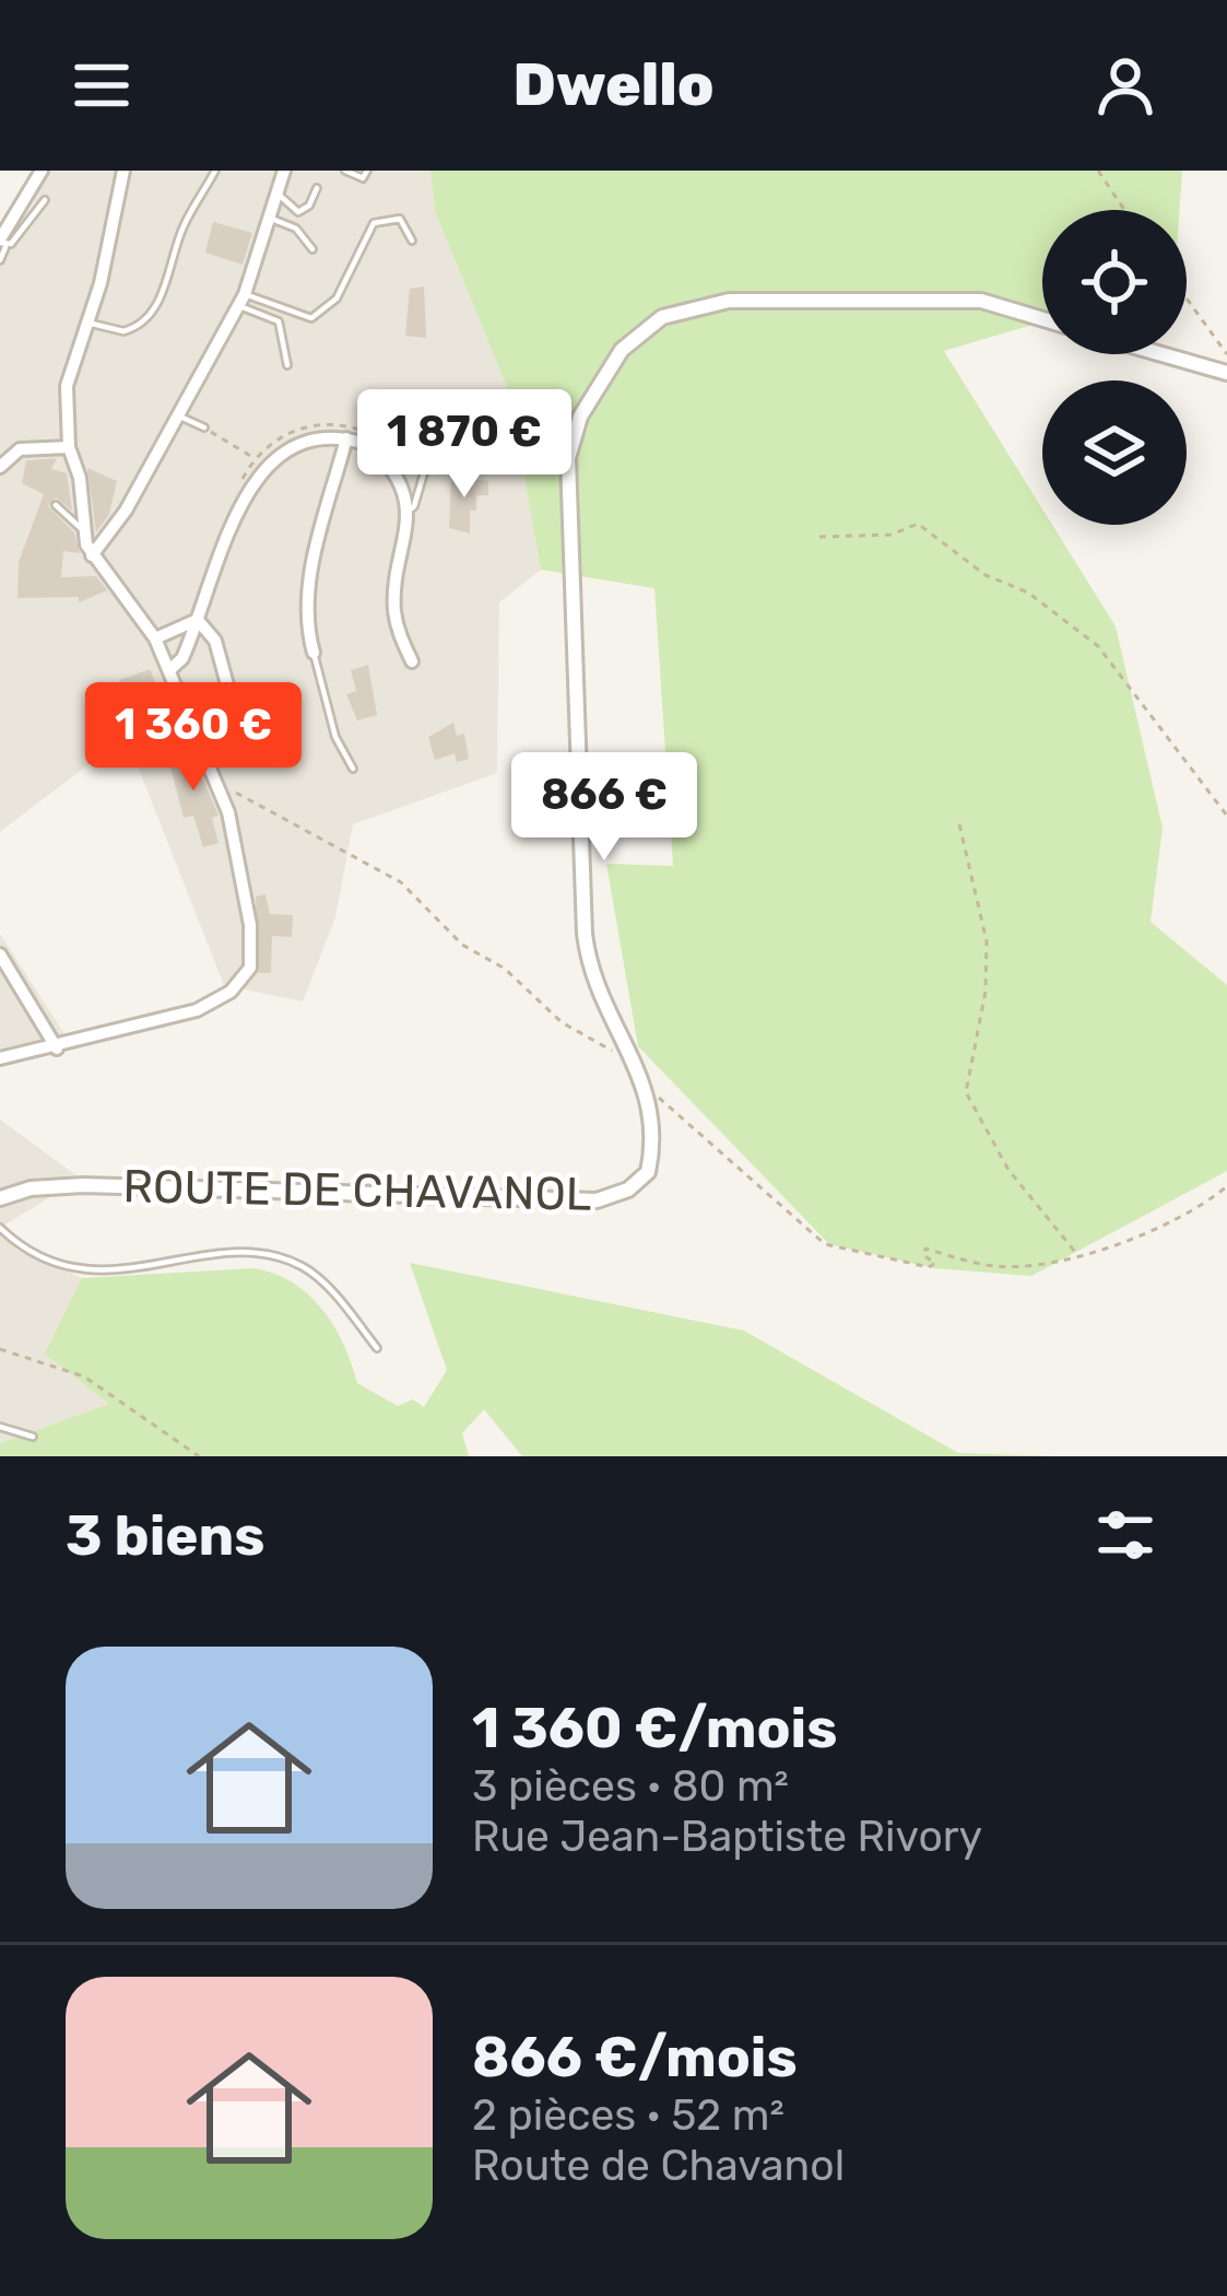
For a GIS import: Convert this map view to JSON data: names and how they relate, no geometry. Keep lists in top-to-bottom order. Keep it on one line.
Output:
{"streets":{"street":["ROUTE DE CHAVANOL"]},"page":{"header":"Dwello","price":["1 870 €","1 360 €","866 €"],"heading":"3 biens","list":[{"name":"1 360 €/mois","note":"3 pièces · 80 m² · Rue Jean-Baptiste Rivory"},{"name":"866 €/mois","note":"2 pièces · 52 m² · Route de Chavanol"}]}}
